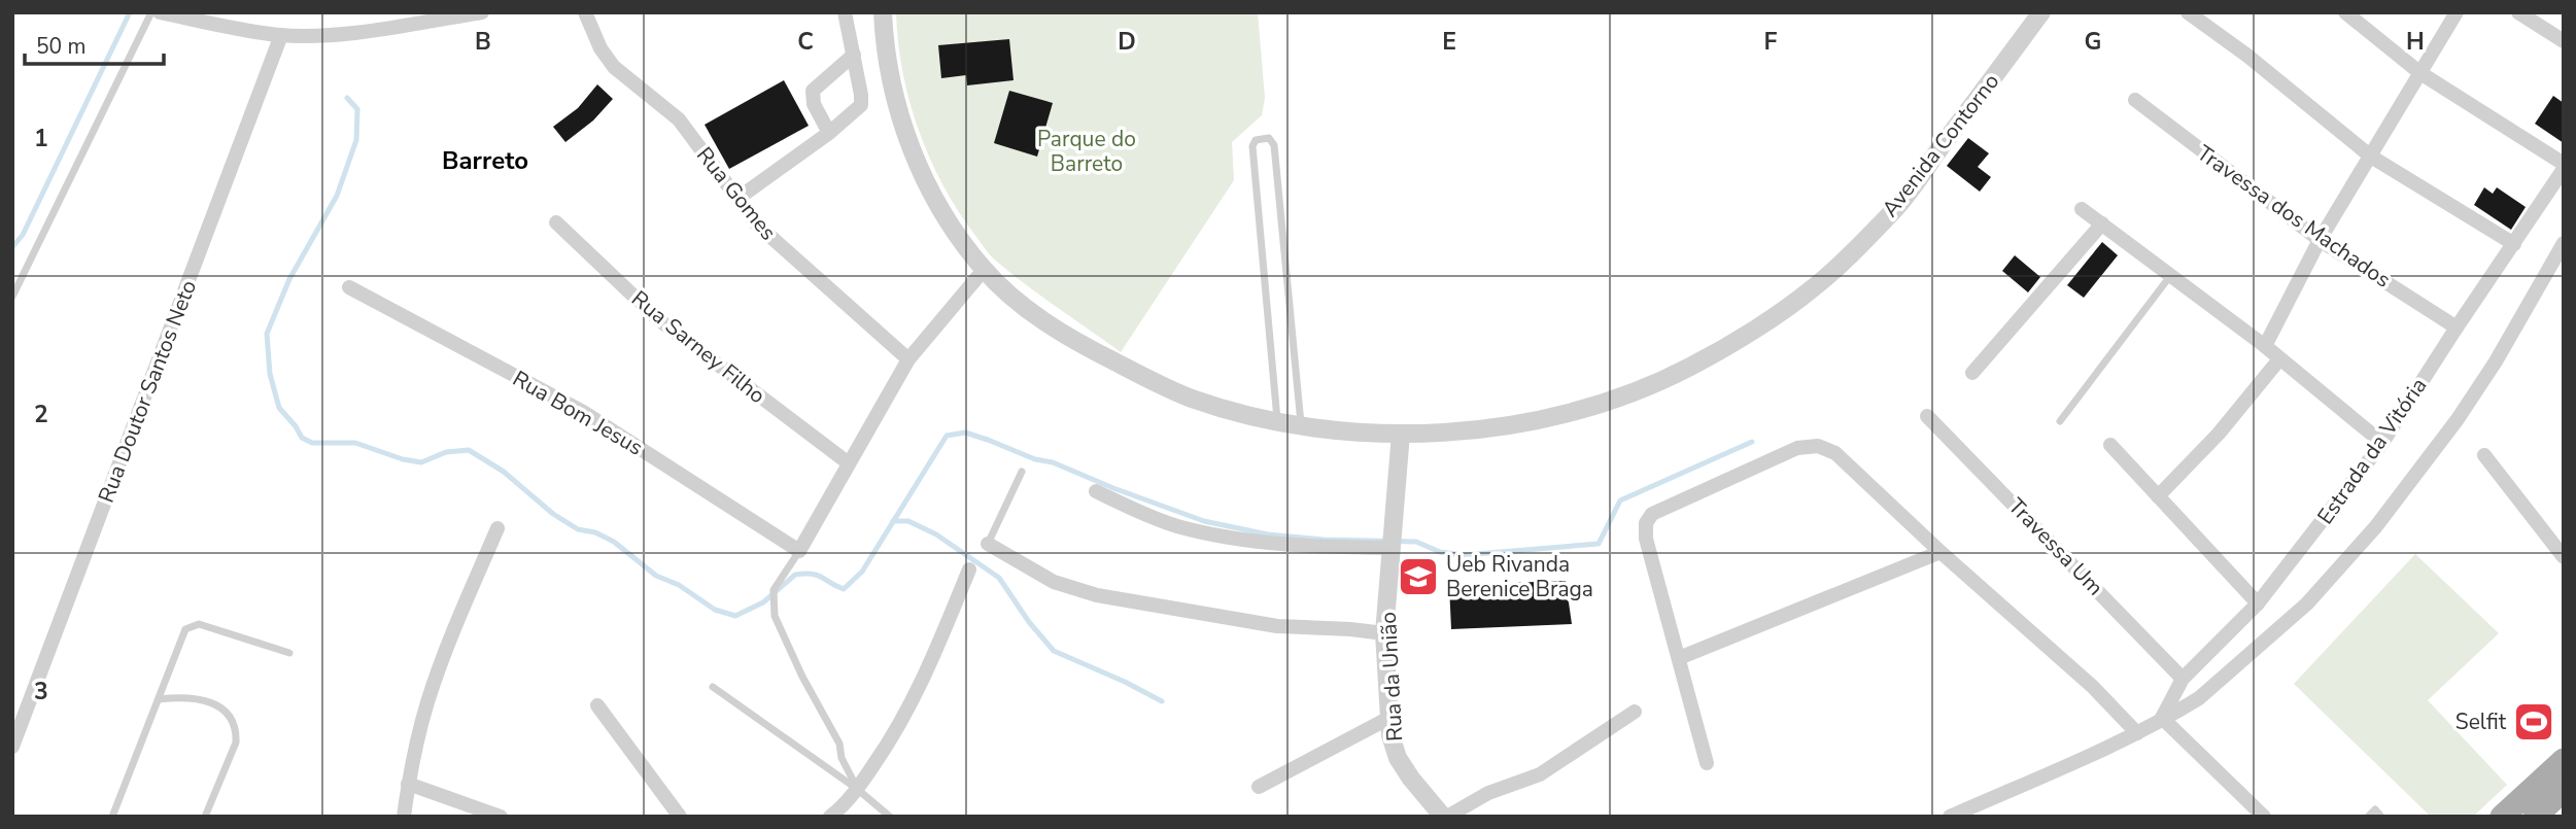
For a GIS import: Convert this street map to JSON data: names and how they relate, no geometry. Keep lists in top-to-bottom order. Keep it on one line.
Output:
{"streets":{"street":["Avenida Contorno","Rua Gomes","Travessa dos Machados","Rua Sarney Filho","Rua Doutor Santos Neto","Rua Bom Jesus","Estrada da Vitória","Travessa Um","Rua da União"]},"crossings":[["Avenida Contorno","Rua da União"],["Travessa dos Machados","Estrada da Vitória"],["Estrada da Vitória","Travessa Um"]],"districts":["Barreto"],"parks":["Parque do Barreto"],"places":{"school or university":["Ueb Rivanda Berenice Braga"],"sports":["Selfit"]},"scale_bar":"50 m","grid":{"columns":["B","C","D","E","F","G","H"],"rows":["1","2","3"]}}
